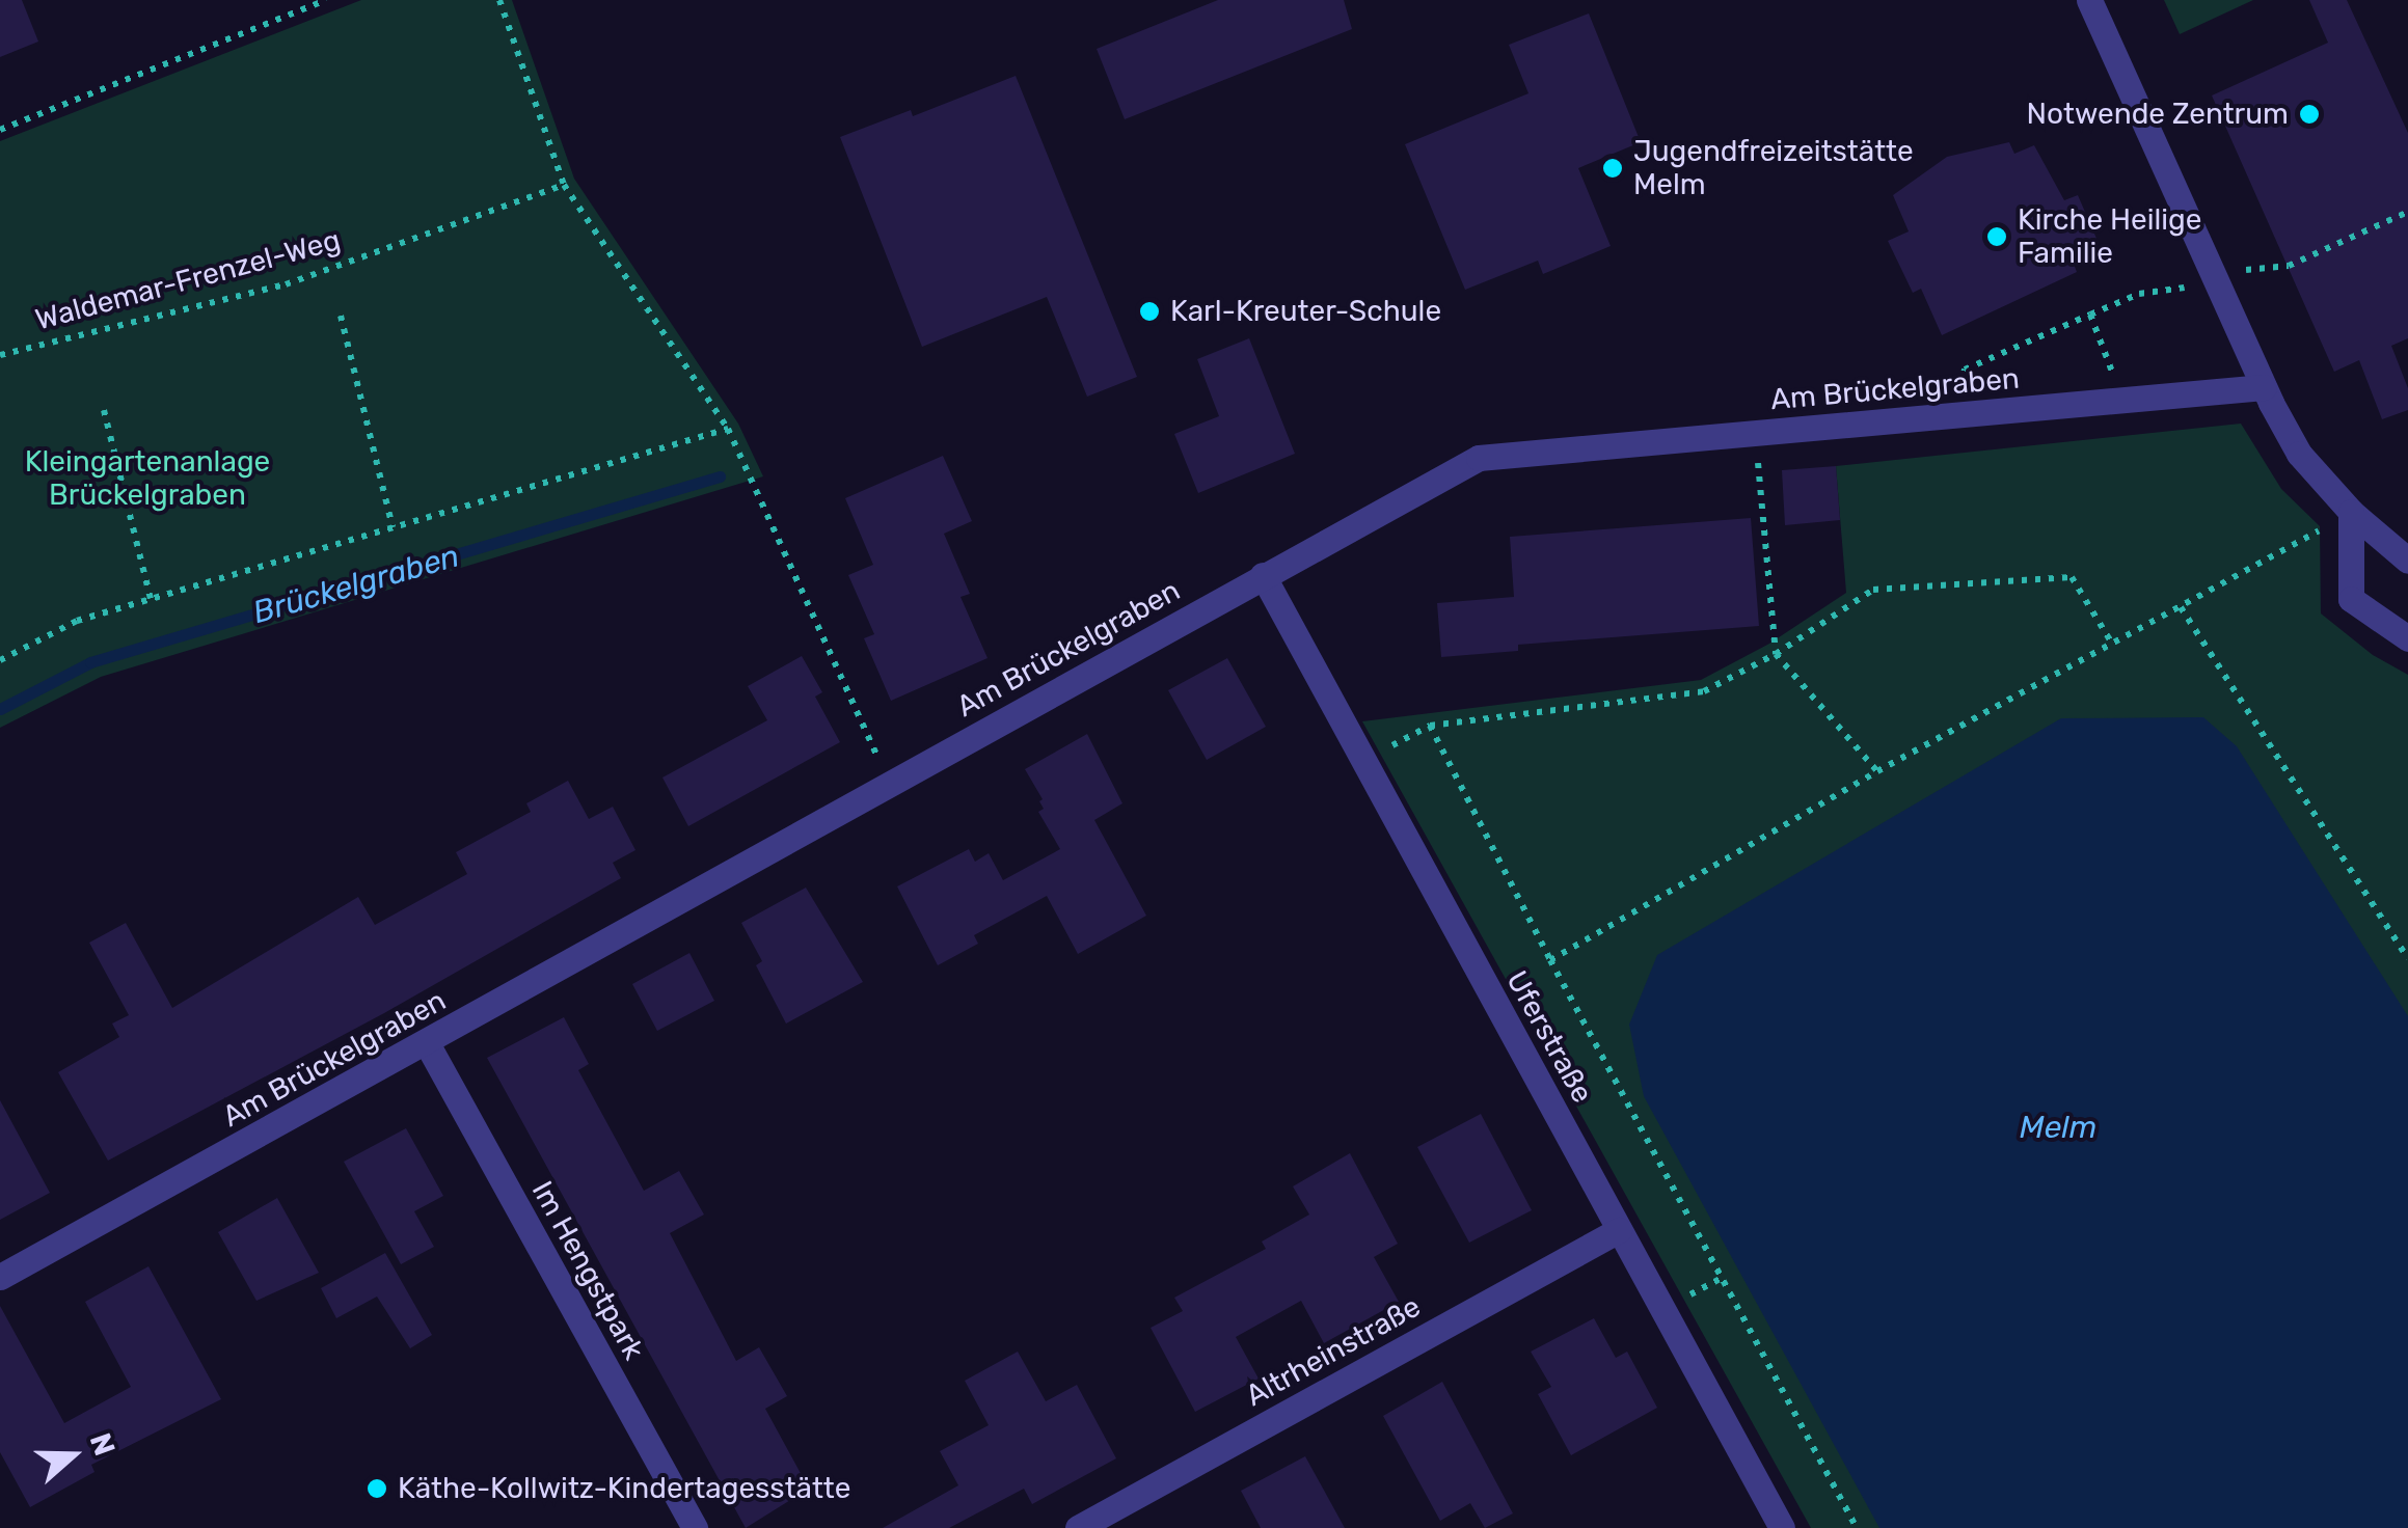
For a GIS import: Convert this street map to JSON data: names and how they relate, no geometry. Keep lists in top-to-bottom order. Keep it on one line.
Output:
{"streets":{"street":["Am Brückelgraben","Uferstraße","Im Hengstpark","Altrheinstraße"],"path":["Waldemar-Frenzel-Weg"]},"crossings":[["Am Brückelgraben","Uferstraße"],["Am Brückelgraben","Im Hengstpark"],["Uferstraße","Altrheinstraße"]],"water":["Brückelgraben","Melm"],"parks":["Kleingartenanlage Brückelgraben"],"places":["Notwende Zentrum","Jugendfreizeitstätte Melm","Kirche Heilige Familie","Karl-Kreuter-Schule","Käthe-Kollwitz-Kindertagesstätte"],"north":"right"}
